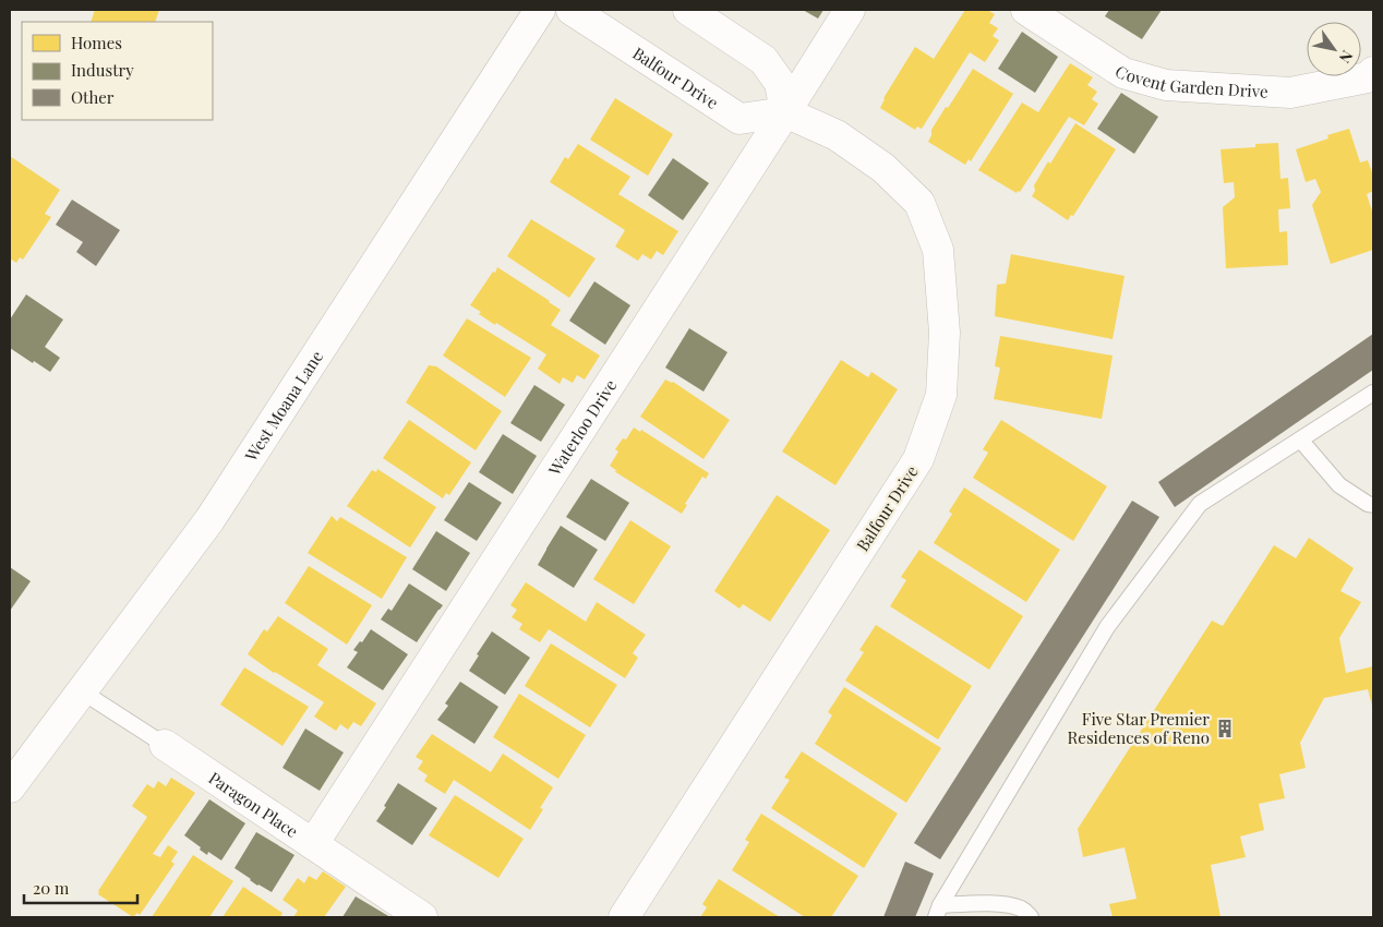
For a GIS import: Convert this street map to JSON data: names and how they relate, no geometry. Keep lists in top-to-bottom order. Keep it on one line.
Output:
{"streets":{"street":["Balfour Drive","Covent Garden Drive","West Moana Lane","Waterloo Drive","Paragon Place"]},"crossings":[["Balfour Drive","Waterloo Drive"],["West Moana Lane","Paragon Place"],["Waterloo Drive","Paragon Place"]],"places":{"building":["Five Star Premier Residences of Reno"]},"legend":["Homes","Industry","Other"],"scale_bar":"20 m","north":"bottom right"}
